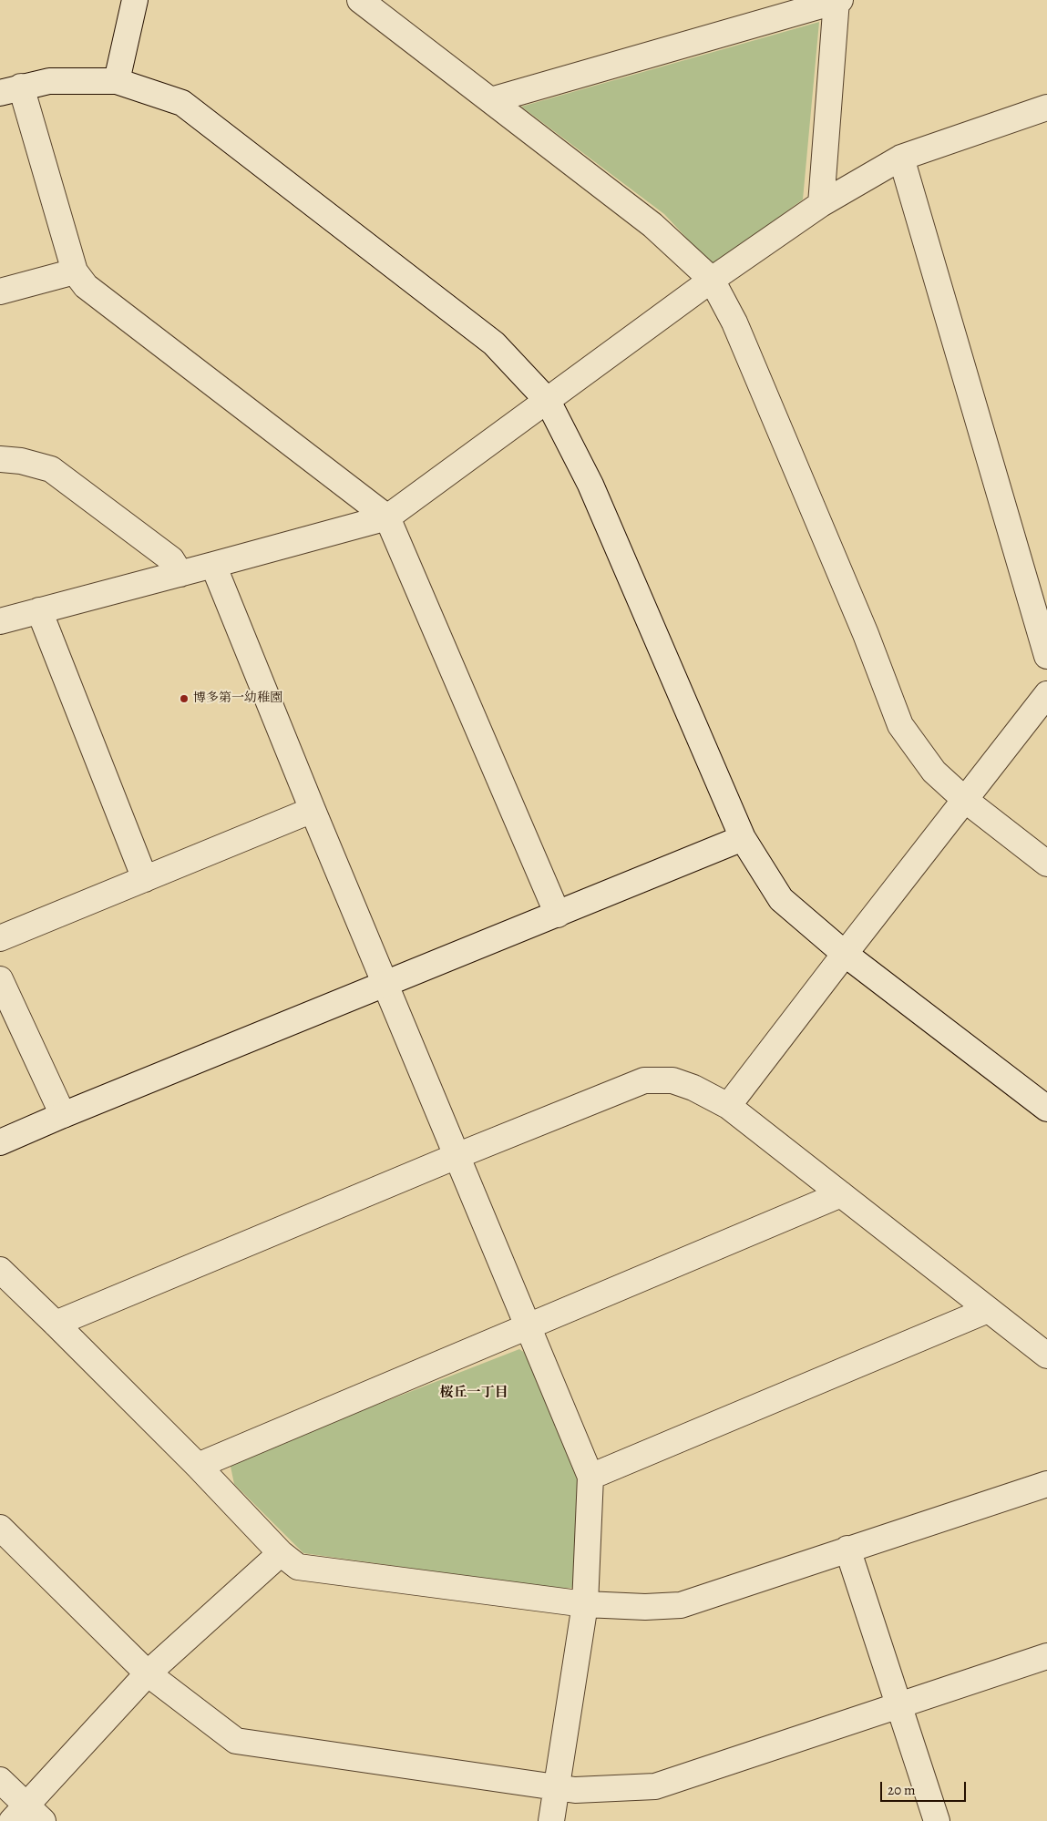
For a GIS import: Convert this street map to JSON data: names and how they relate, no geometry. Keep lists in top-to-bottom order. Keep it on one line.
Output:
{"districts":["桜丘一丁目"],"places":["博多第一幼稚園"],"scale_bar":"20 m"}
